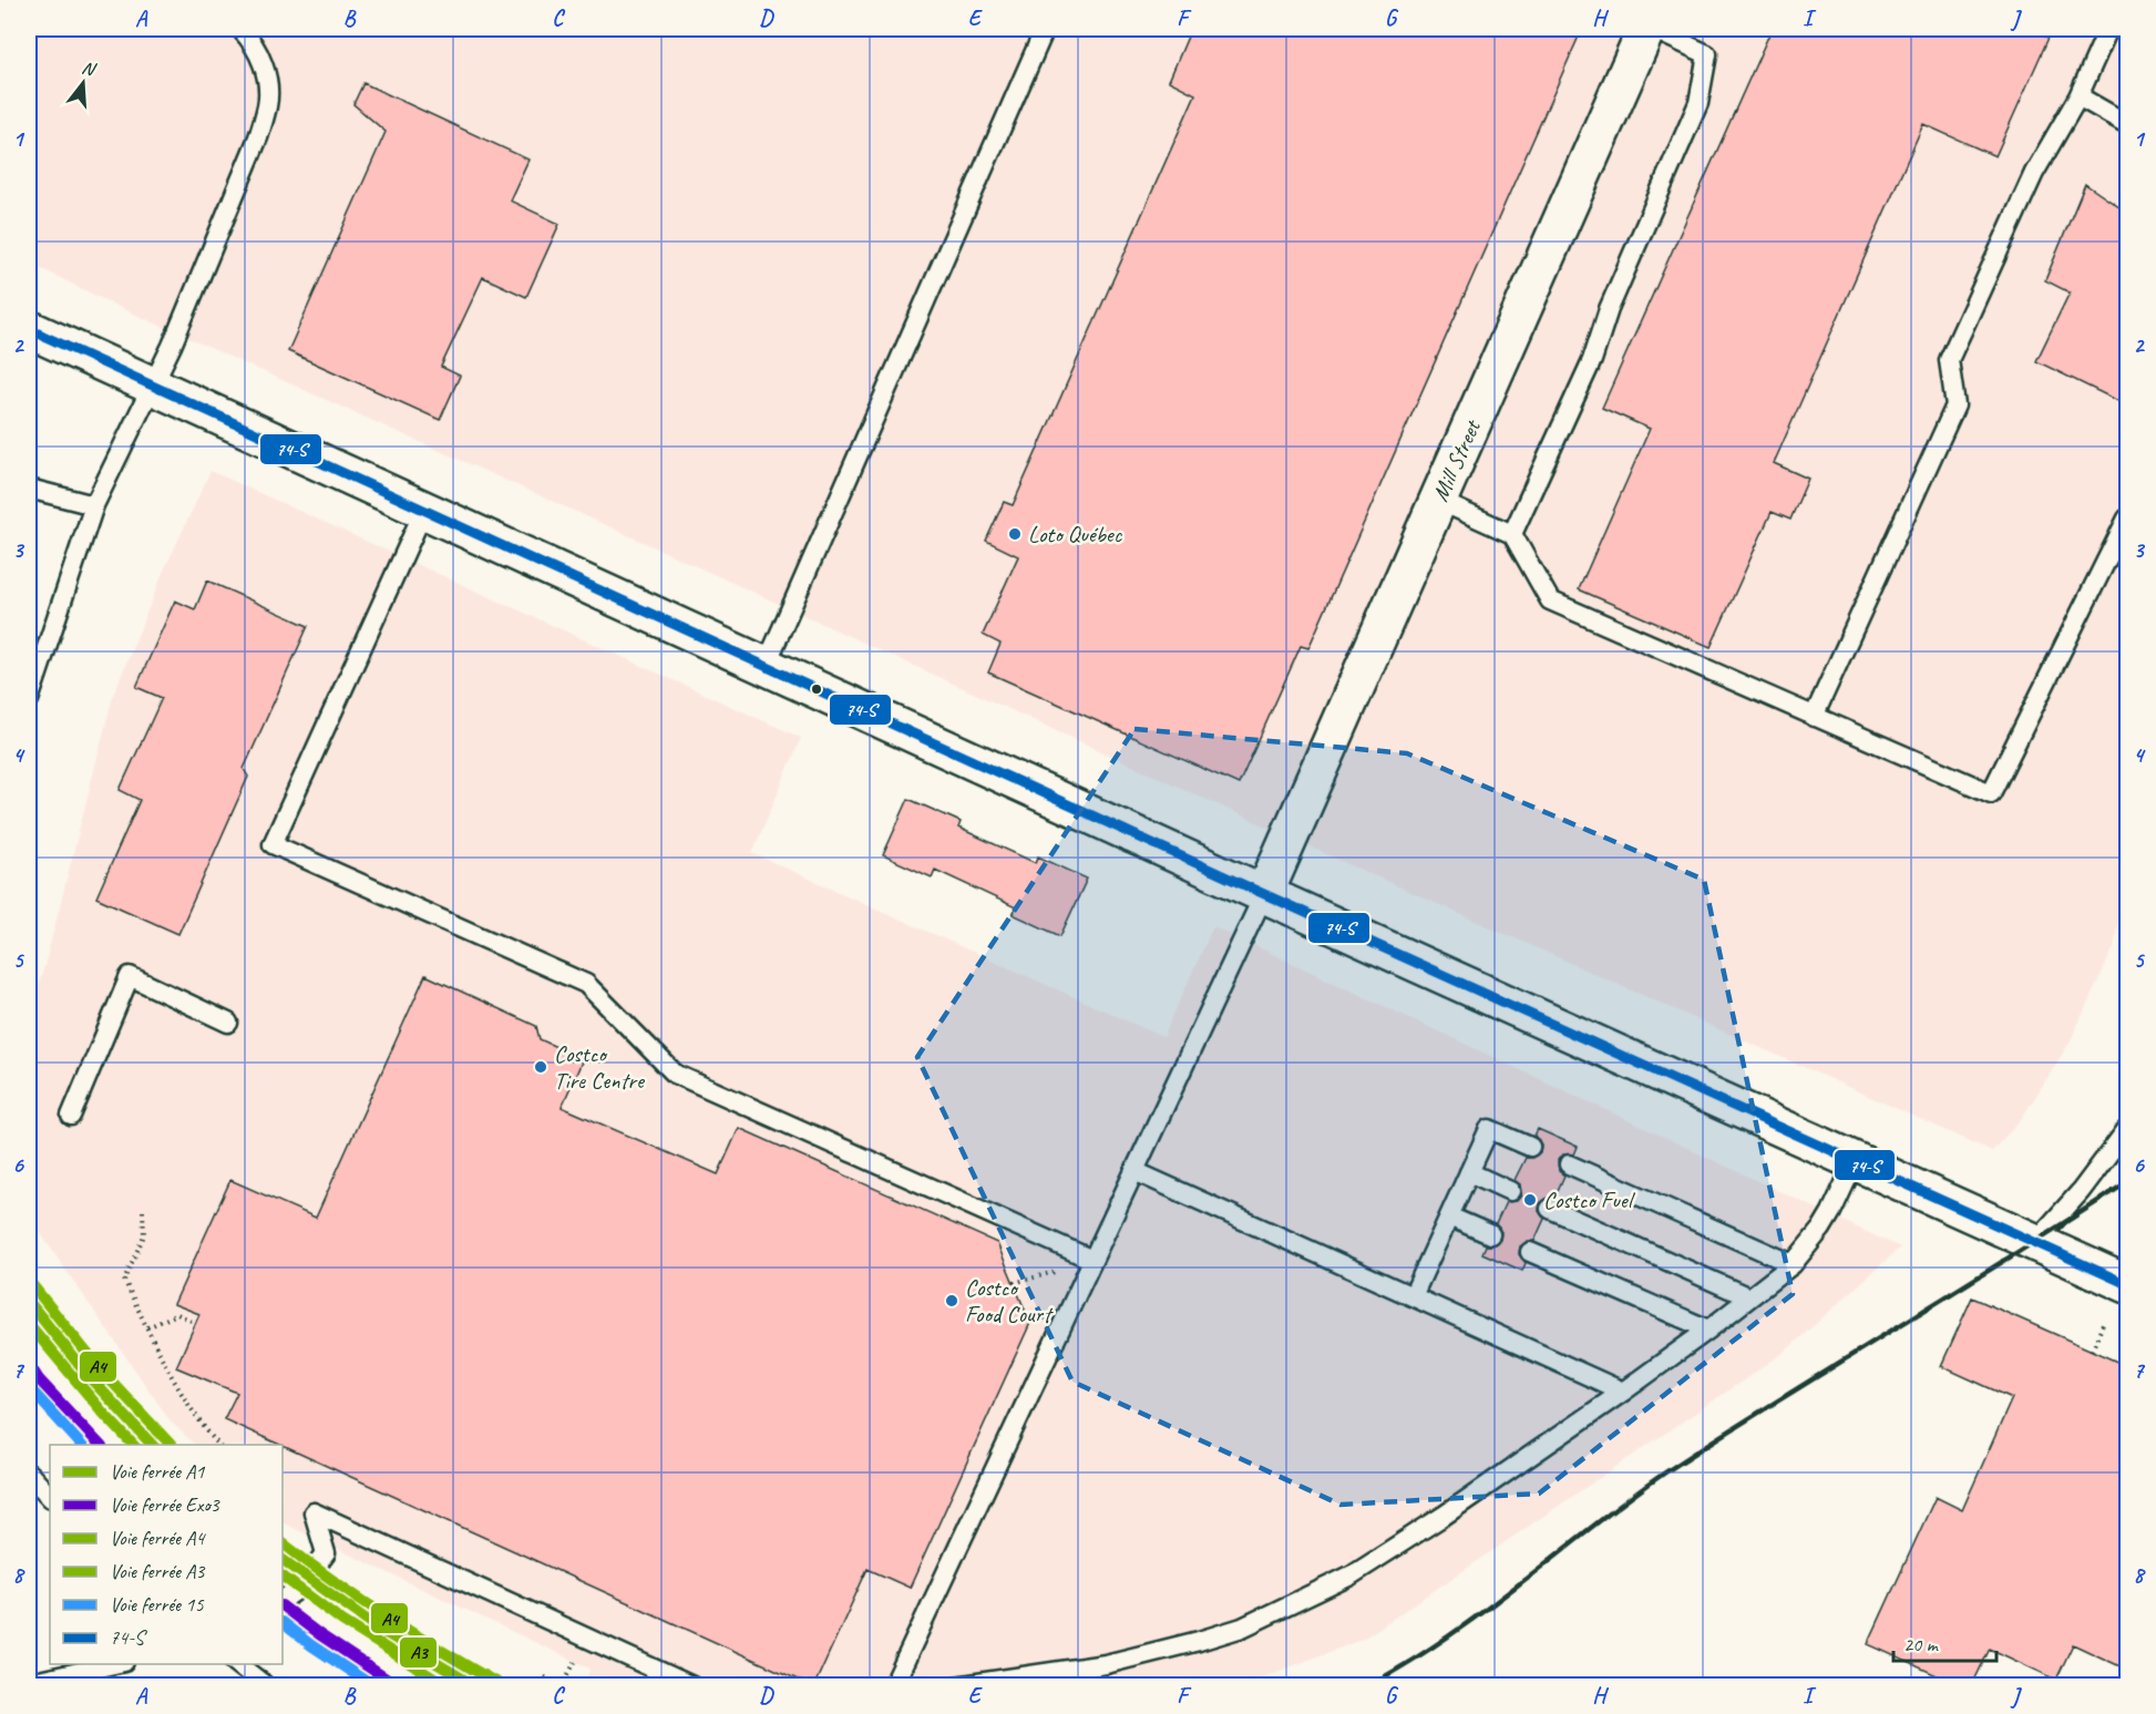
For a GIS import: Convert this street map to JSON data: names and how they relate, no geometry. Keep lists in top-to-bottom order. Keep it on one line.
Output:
{"streets":{"main road":["Mill Street"]},"places":["Loto Québec","Costco Tire Centre","Costco Fuel","Costco Food Court"],"lines":["transit line 74-S","rail line A4","rail line A3","rail line A1","rail line Exo3","rail line 15"],"legend":["Voie ferrée A1","Voie ferrée Exo3","Voie ferrée A4","Voie ferrée A3","Voie ferrée 15","74-S"],"scale_bar":"20 m","north":"top","grid":{"columns":["A","B","C","D","E","F","G","H","I","J"],"rows":["1","2","3","4","5","6","7","8"]}}
